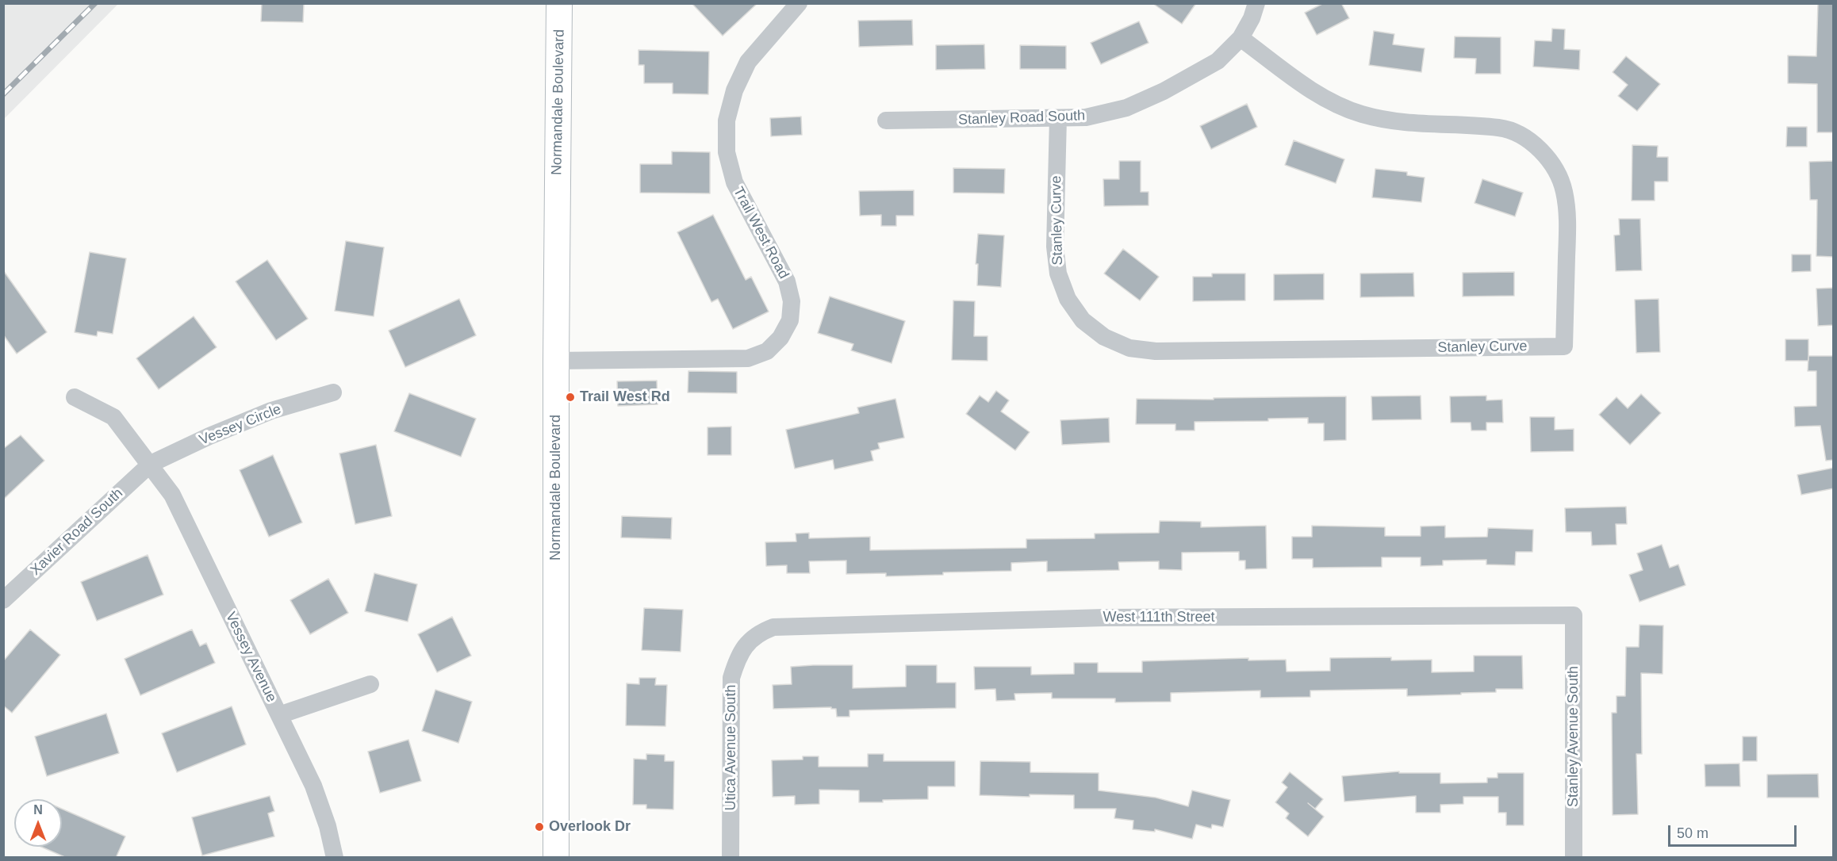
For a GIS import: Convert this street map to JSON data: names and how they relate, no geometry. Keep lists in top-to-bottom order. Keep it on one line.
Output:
{"streets":{"street":["Normandale Boulevard","Stanley Road South","Stanley Curve","Trail West Road","Vessey Circle","Xavier Road South","West 111th Street","Vessey Avenue","Stanley Avenue South","Utica Avenue South"]},"crossings":[["Normandale Boulevard","Trail West Road"],["Stanley Road South","Stanley Curve"],["Vessey Circle","Xavier Road South"],["Vessey Circle","Vessey Avenue"],["Xavier Road South","Vessey Avenue"],["West 111th Street","Stanley Avenue South"],["West 111th Street","Utica Avenue South"]],"places":["Trail West Rd","Overlook Dr"],"scale_bar":"50 m","north":"top"}
